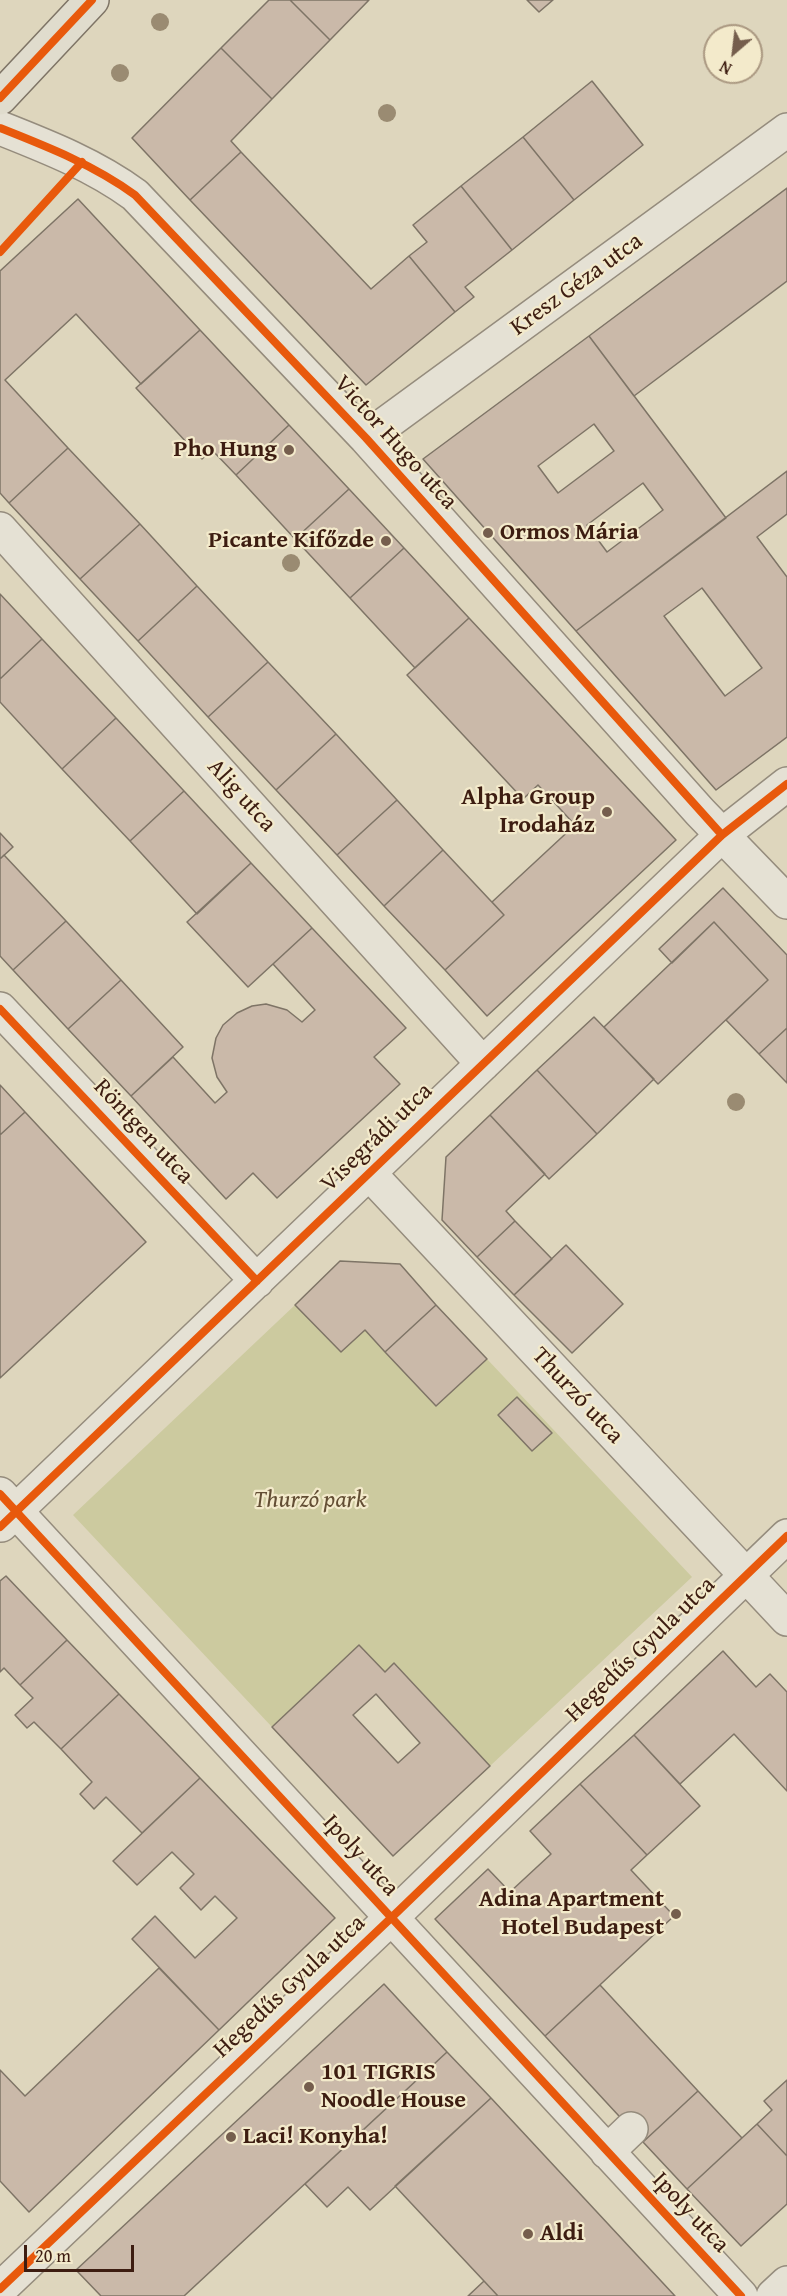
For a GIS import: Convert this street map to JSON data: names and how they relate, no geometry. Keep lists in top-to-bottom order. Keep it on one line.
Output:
{"streets":{"street":["Kresz Géza utca","Victor Hugo utca","Alig utca","Röntgen utca","Visegrádi utca","Thurzó utca","Hegedűs Gyula utca","Ipoly utca"]},"crossings":[["Kresz Géza utca","Victor Hugo utca"],["Victor Hugo utca","Visegrádi utca"],["Alig utca","Visegrádi utca"],["Röntgen utca","Visegrádi utca"],["Visegrádi utca","Thurzó utca"],["Visegrádi utca","Ipoly utca"],["Thurzó utca","Hegedűs Gyula utca"],["Hegedűs Gyula utca","Ipoly utca"]],"parks":["Thurzó park"],"places":["Pho Hung","Ormos Mária","Picante Kifőzde","Alpha Group Irodaház","Adina Apartment Hotel Budapest","101 TIGRIS Noodle House","Laci! Konyha!","Aldi"],"scale_bar":"20 m","north":"bottom left"}
